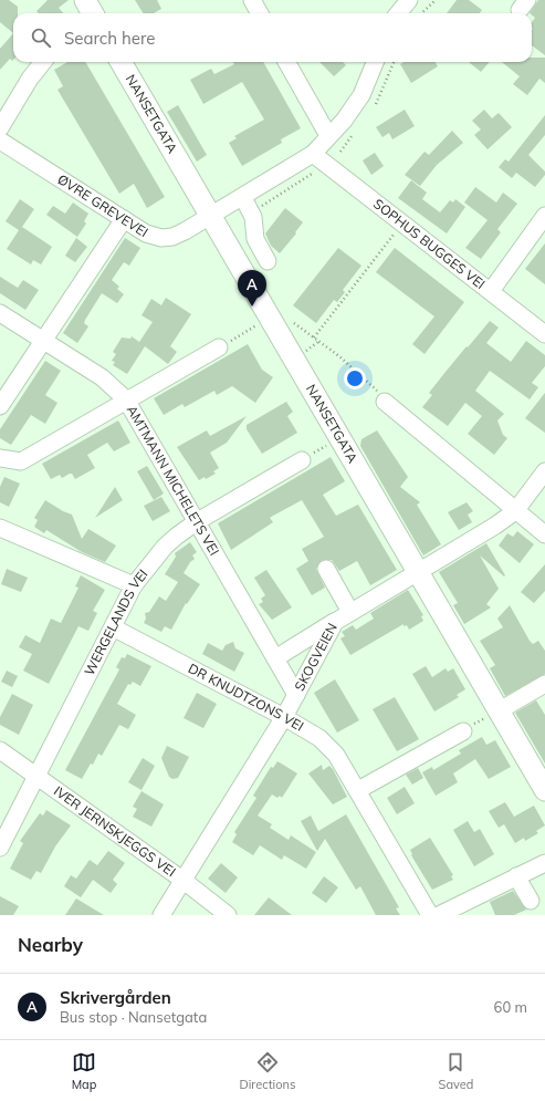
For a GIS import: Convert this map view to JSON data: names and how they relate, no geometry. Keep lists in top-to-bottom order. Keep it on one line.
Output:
{"streets":{"main road":["NANSETGATA"],"street":["ØVRE GREVEVEI","SOPHUS BUGGES VEI","AMTMANN MICHELETS VEI","WERGELANDS VEI","SKOGVEIEN","DR KNUDTZONS VEI","IVER JERNSKJEGGS VEI"]},"crossings":[["NANSETGATA","ØVRE GREVEVEI"],["NANSETGATA","SKOGVEIEN"],["ØVRE GREVEVEI","SOPHUS BUGGES VEI"],["AMTMANN MICHELETS VEI","WERGELANDS VEI"],["AMTMANN MICHELETS VEI","SKOGVEIEN"],["WERGELANDS VEI","DR KNUDTZONS VEI"],["WERGELANDS VEI","IVER JERNSKJEGGS VEI"],["SKOGVEIEN","DR KNUDTZONS VEI"],["SKOGVEIEN","IVER JERNSKJEGGS VEI"]],"page":{"search":"Search here","pins":"A","heading":"Nearby","list":[{"mark":"A","name":"Skrivergården","note":"Bus stop · Nansetgata","value":"60 m"}],"nav":["Map","Directions","Saved"]}}
